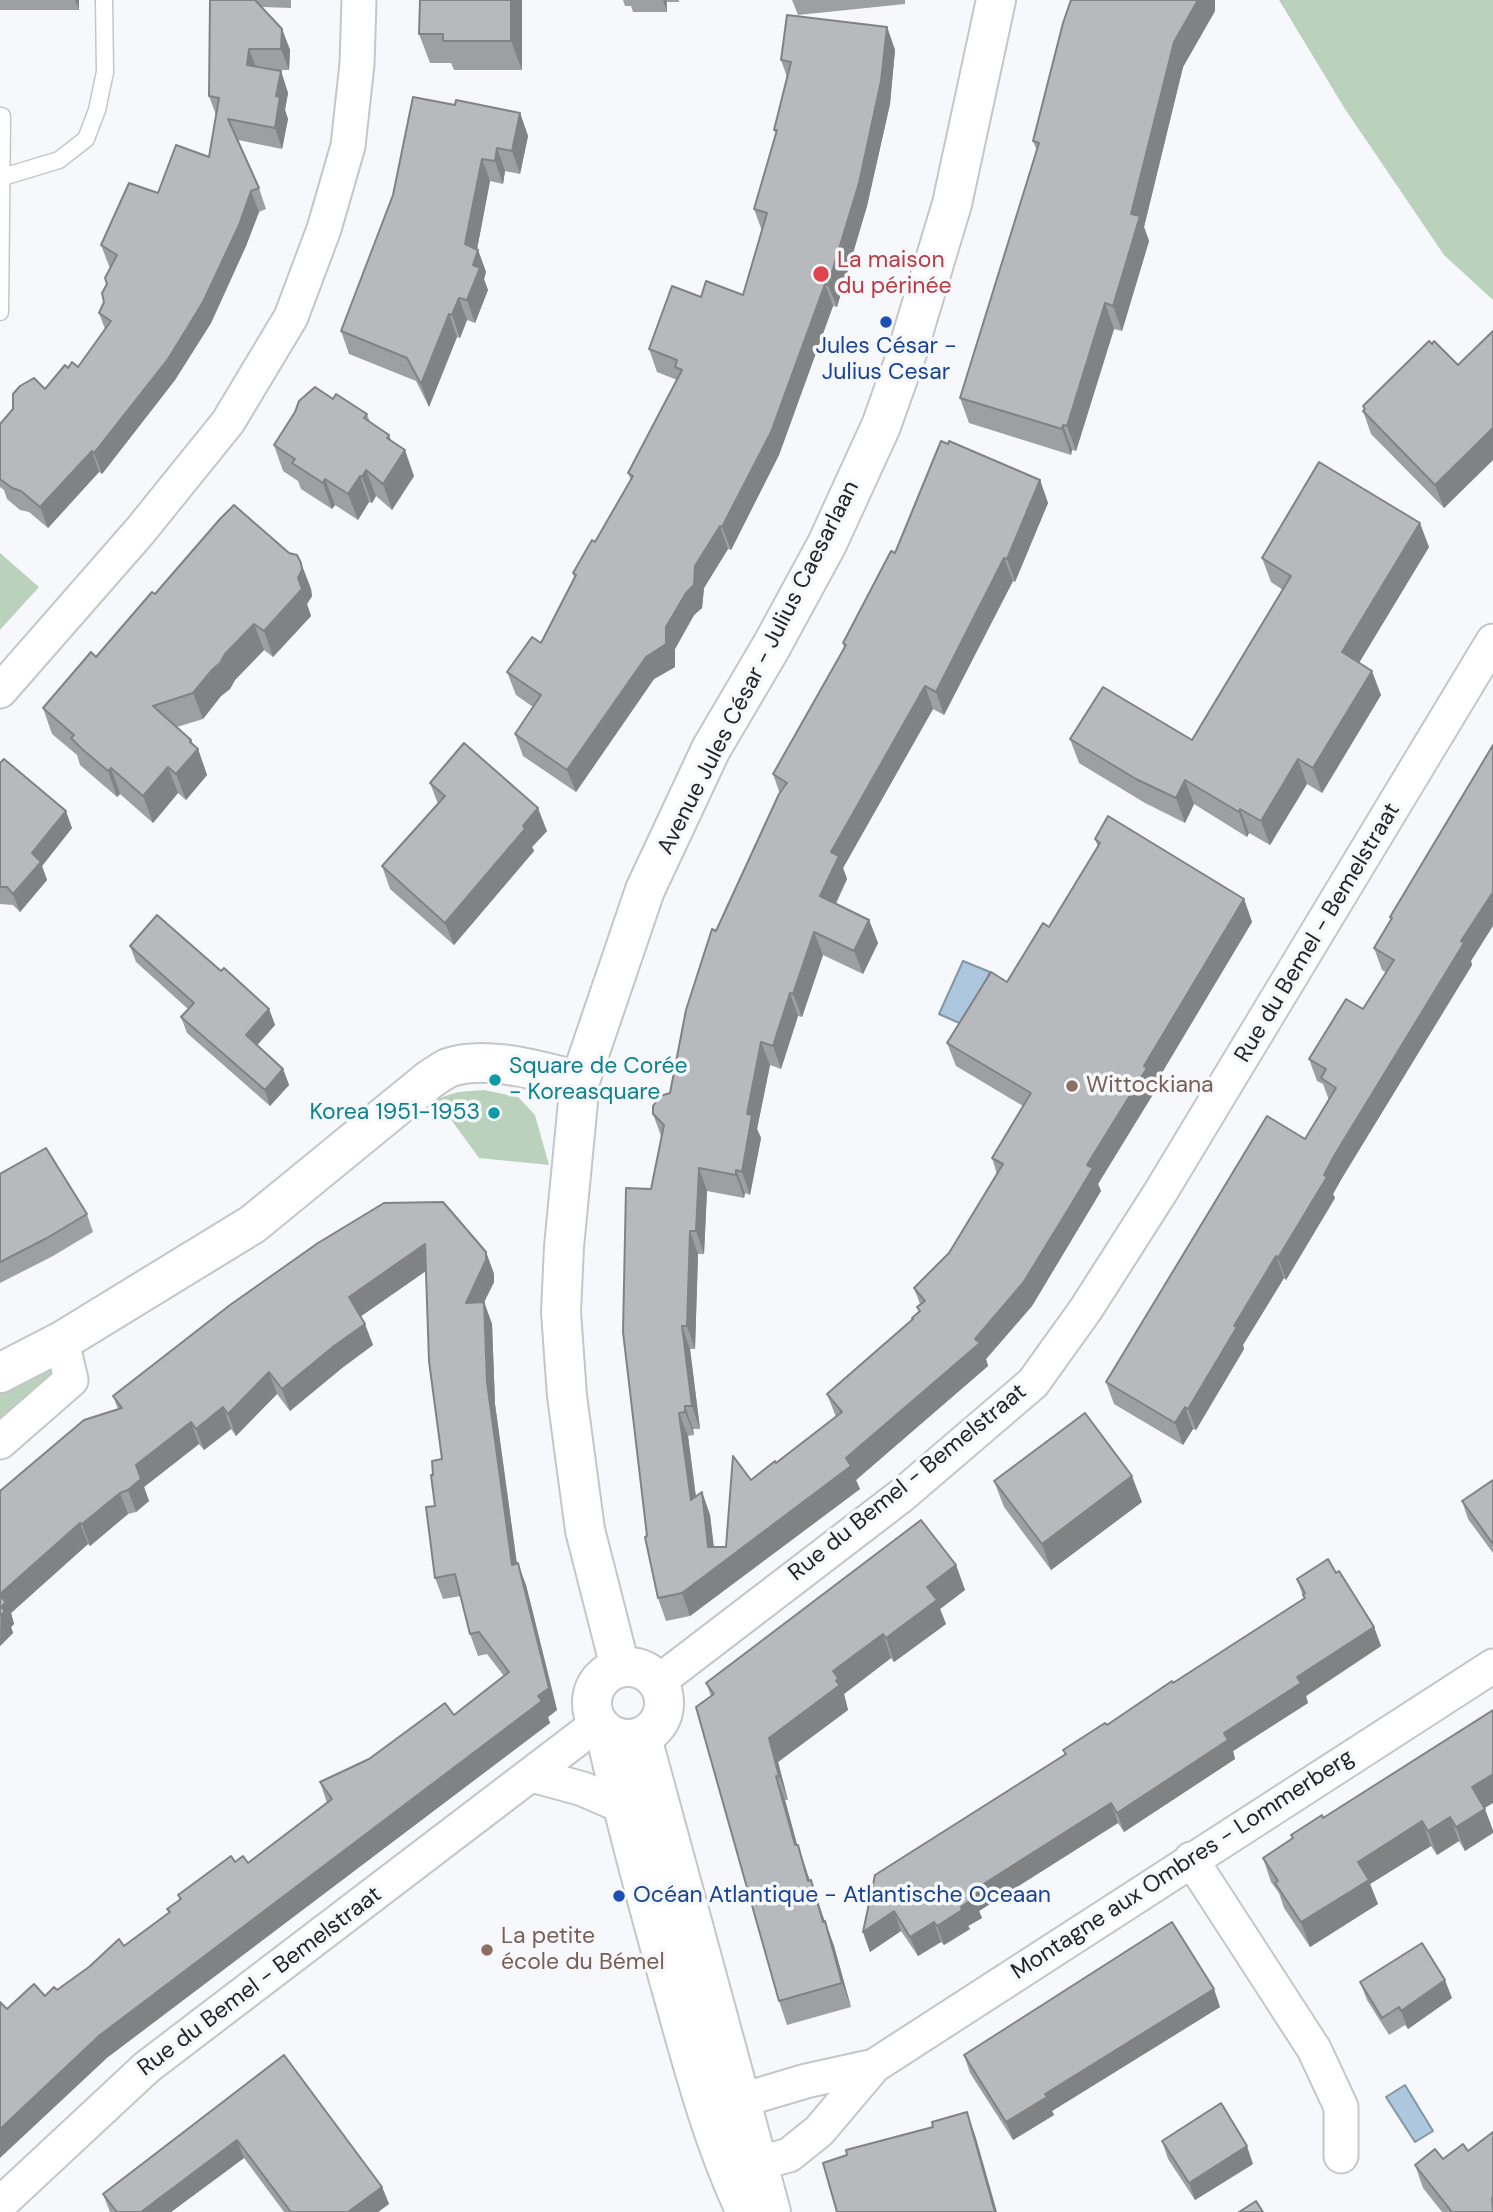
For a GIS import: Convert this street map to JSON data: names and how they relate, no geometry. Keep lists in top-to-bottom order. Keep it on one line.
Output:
{"streets":{"street":["Avenue Jules César - Julius Caesarlaan","Rue du Bemel - Bemelstraat","Montagne aux Ombres - Lommerberg"]},"crossings":[["Avenue Jules César - Julius Caesarlaan","Rue du Bemel - Bemelstraat"]],"places":["La maison du périnée","Jules César - Julius Cesar","Square de Corée - Koreasquare","Wittockiana","Korea 1951-1953","Océan Atlantique - Atlantische Oceaan","La petite école du Bémel"]}
